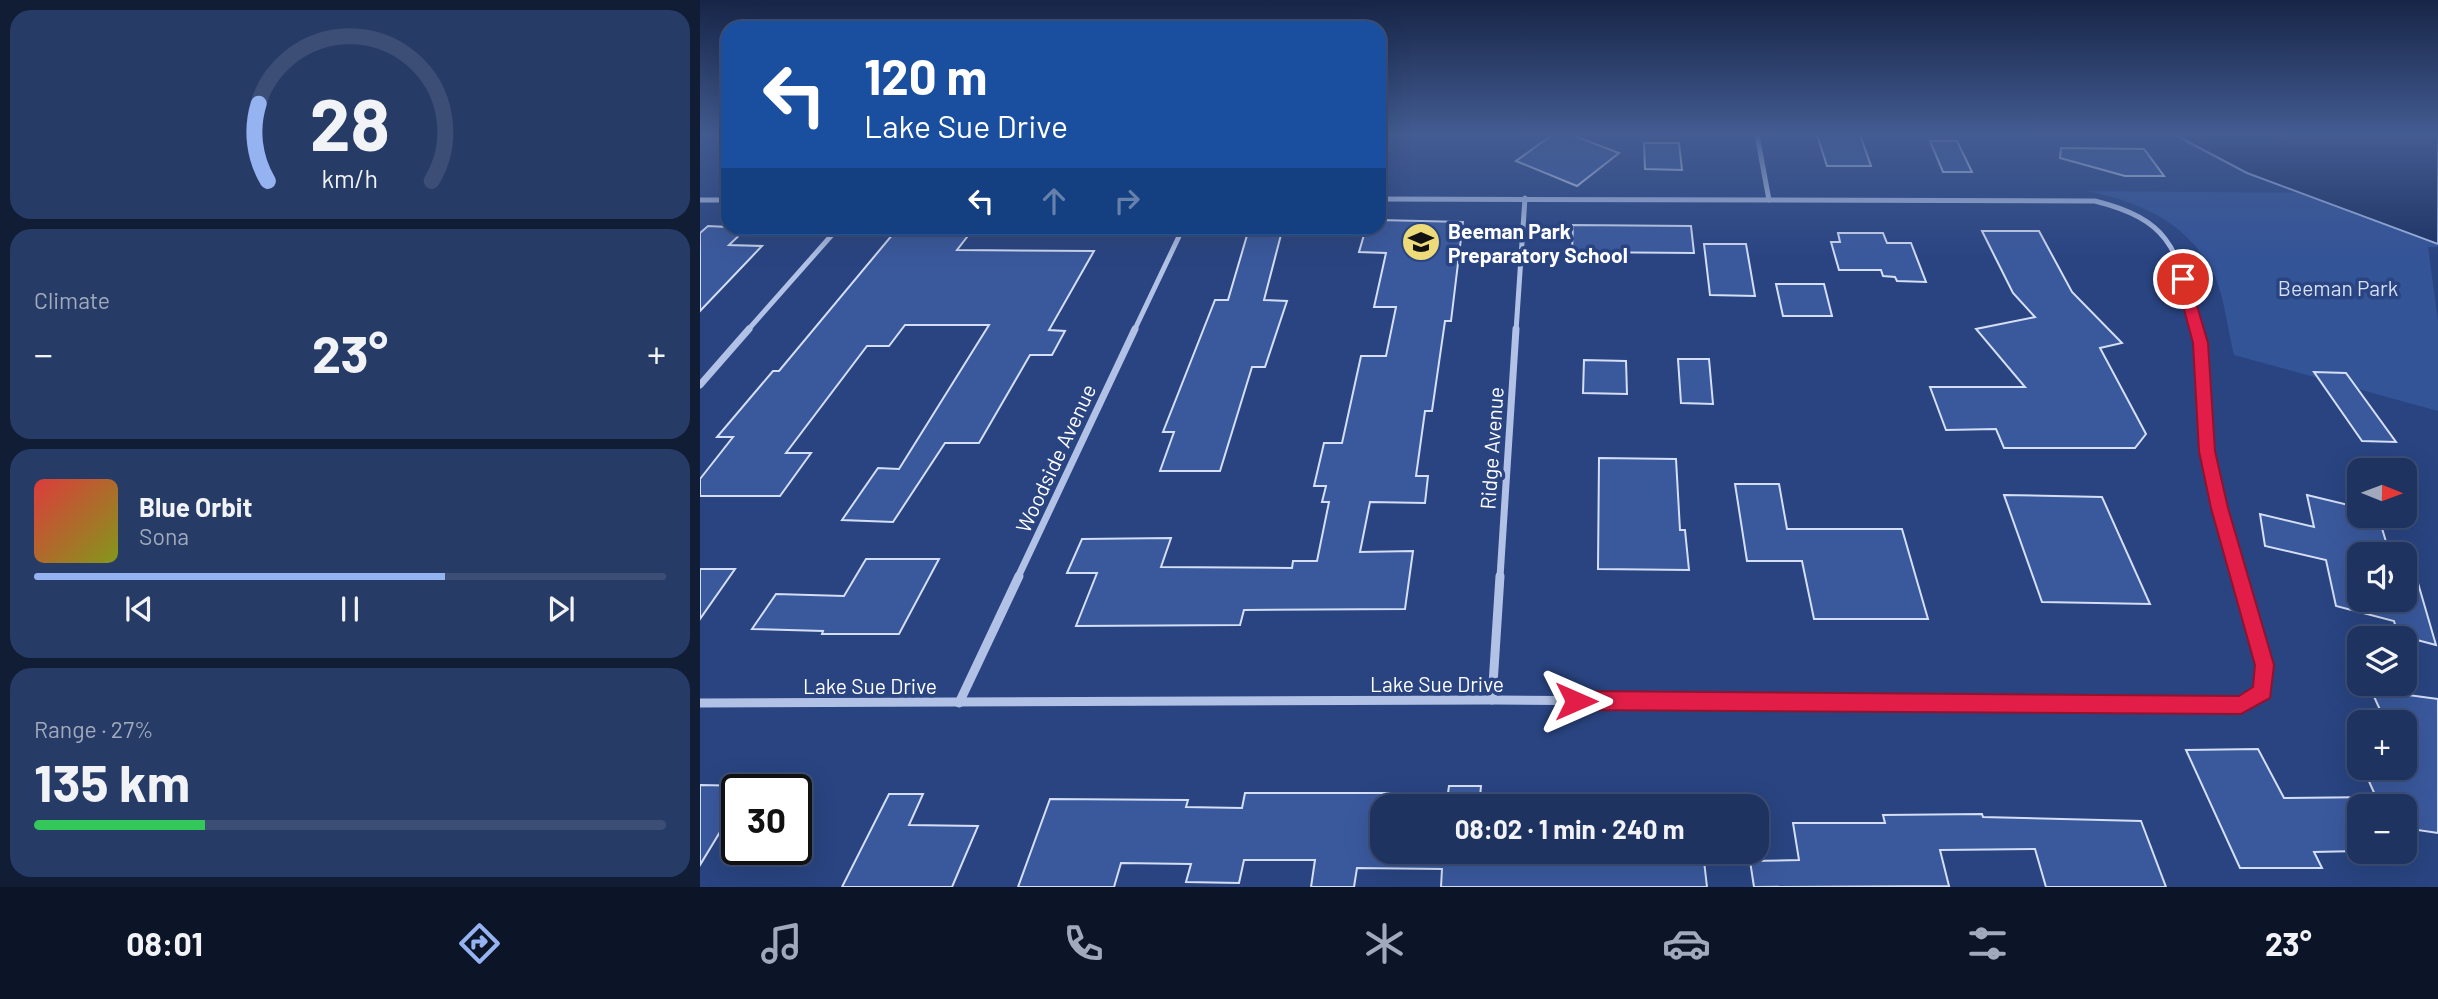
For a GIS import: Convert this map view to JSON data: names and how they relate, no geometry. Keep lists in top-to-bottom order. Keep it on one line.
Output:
{"streets":{"street":["Ridge Avenue","Woodside Avenue","Lake Sue Drive"]},"crossings":[["Ridge Avenue","Lake Sue Drive"],["Woodside Avenue","Lake Sue Drive"]],"parks":["Beeman Park"],"places":{"school or university":["Beeman Park Preparatory School"]},"north":"right","page":{"turn":["120 m","Lake Sue Drive"],"tile":["Climate",["Range · 27%","135 km"]],"heat":["−","23°","+"],"map_buttons":["+","−"],"song":["Blue Orbit","Sona"],"limit":"30","trip":"08:02 · 1 min · 240 m","tabs":["08:01","23°"],"gauge":["28","km/h"]}}
